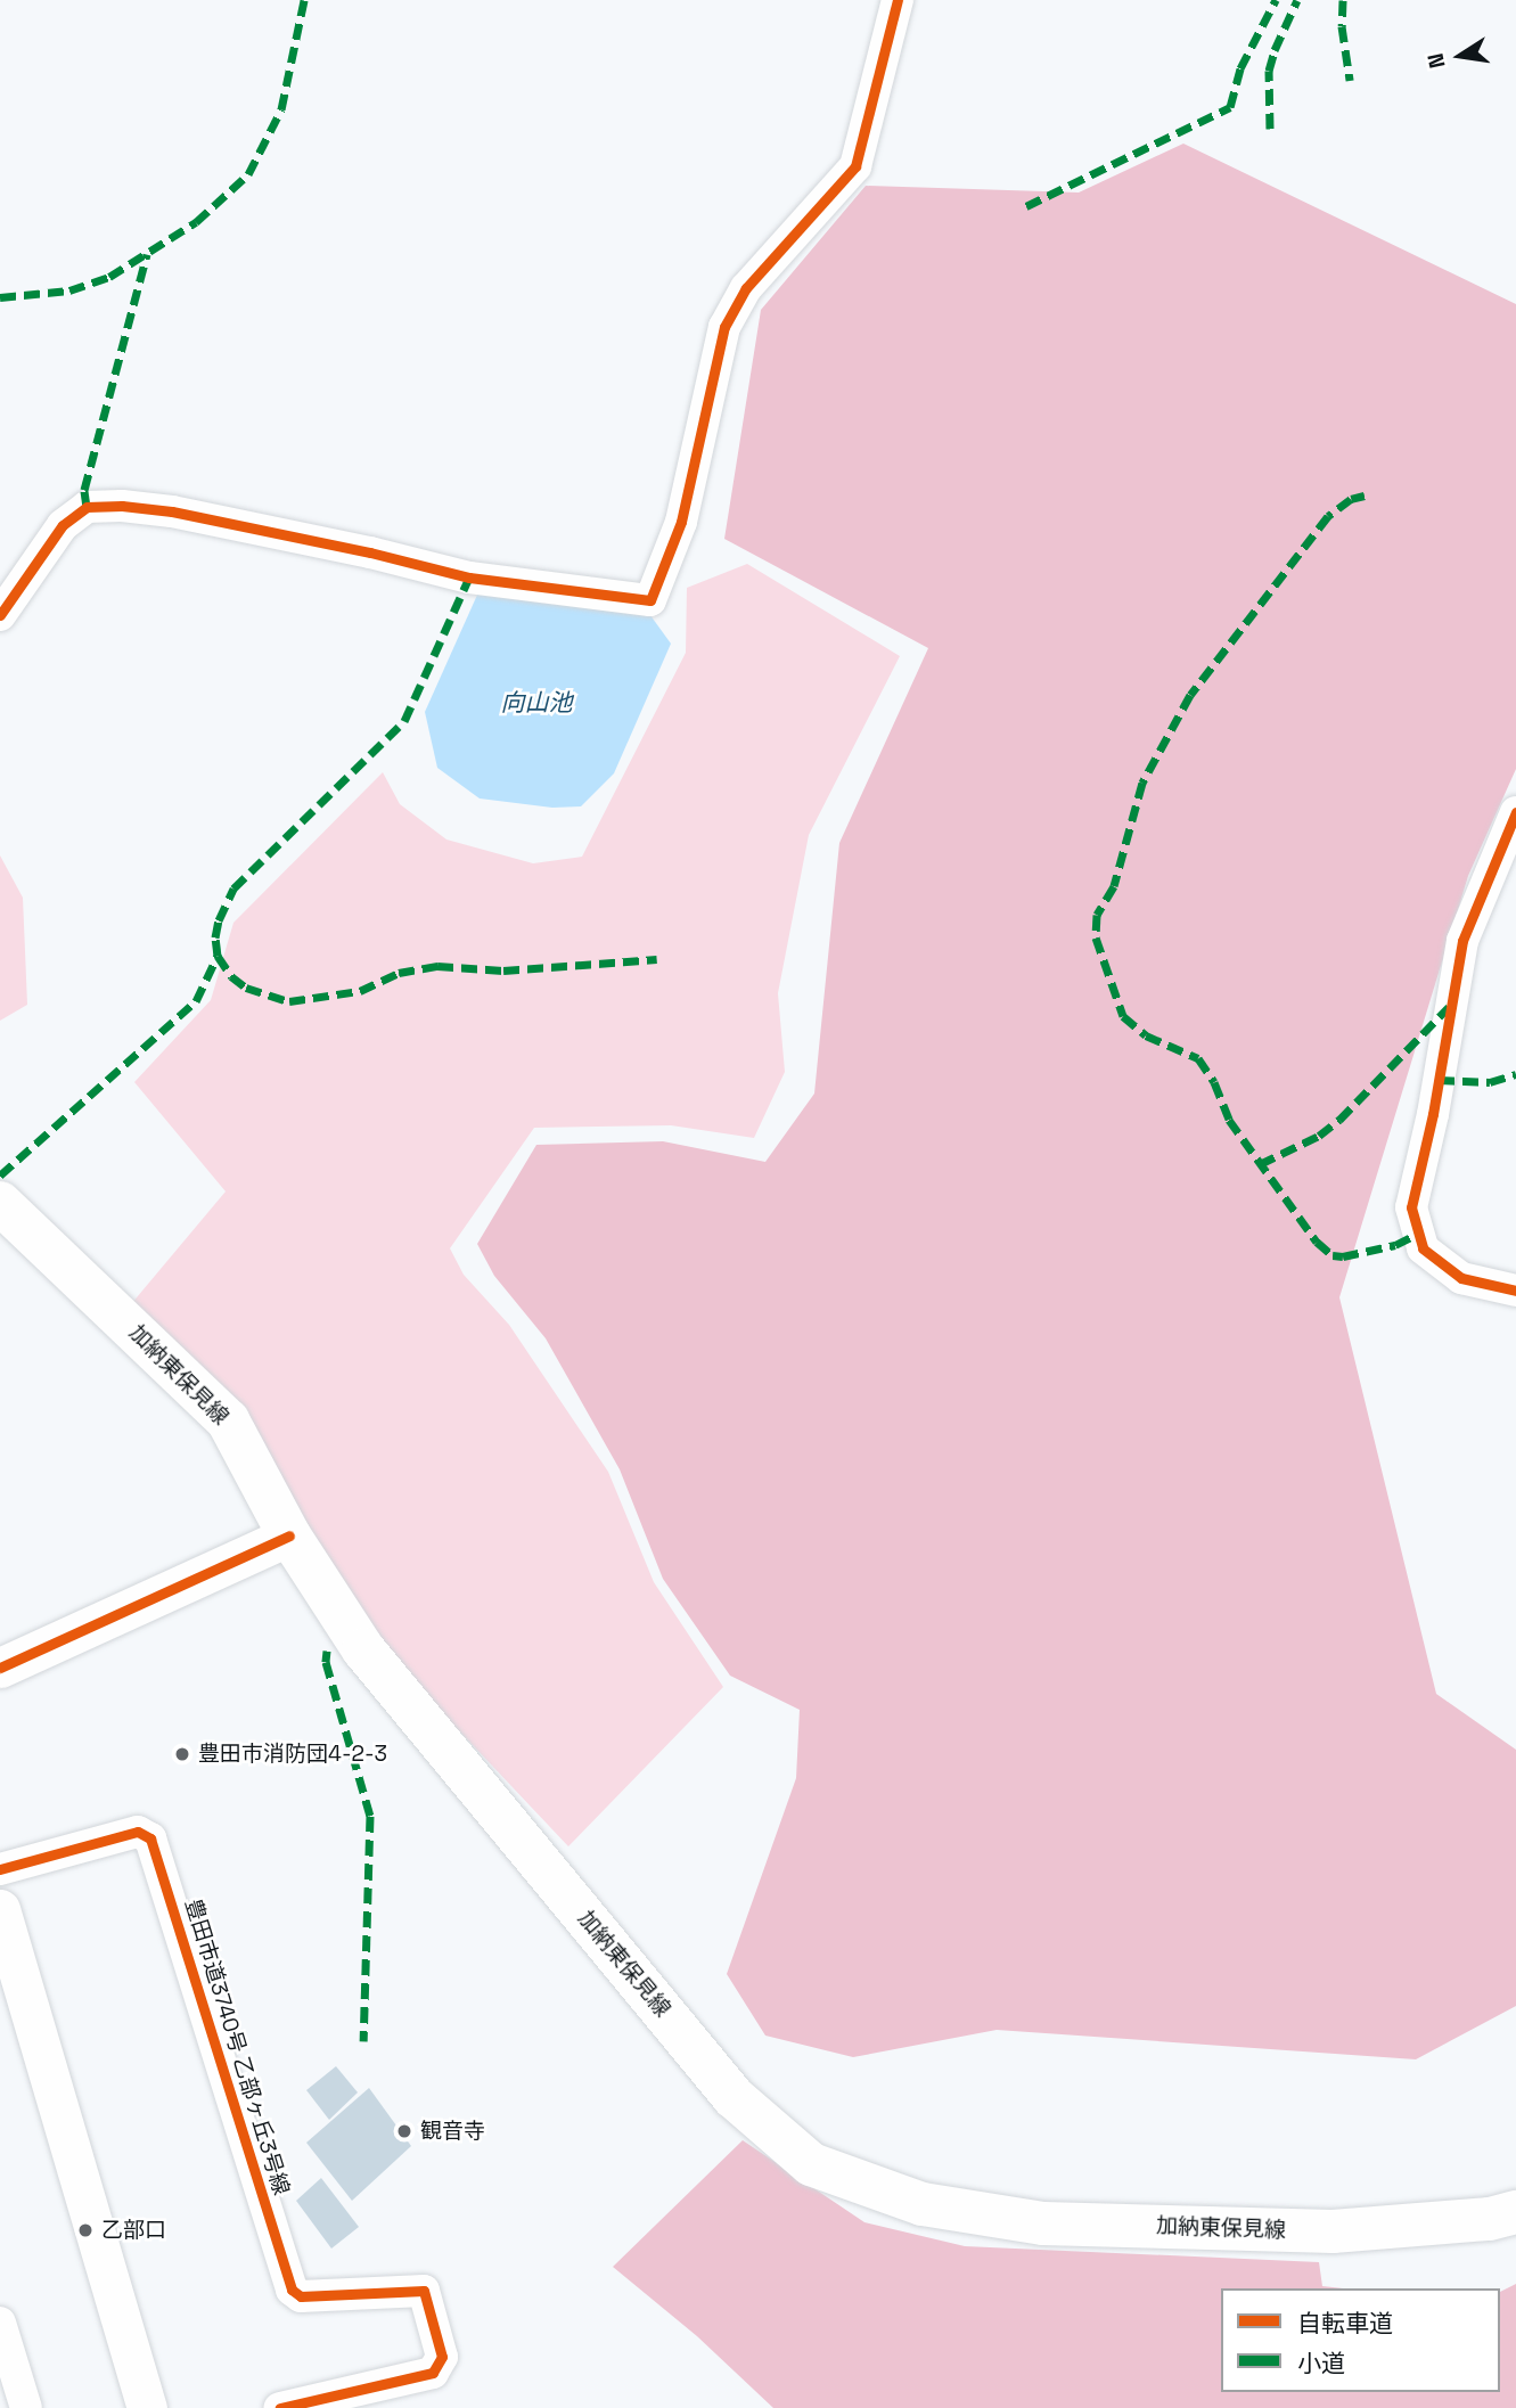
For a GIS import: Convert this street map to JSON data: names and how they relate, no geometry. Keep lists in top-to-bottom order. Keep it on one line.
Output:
{"streets":{"main road":["加納東保見線"],"street":["豊田市道3740号 乙部ヶ丘3号線"]},"water":["向山池"],"places":["豊田市消防団4-2-3","観音寺","乙部口"],"legend":["自転車道","小道"],"north":"left"}
